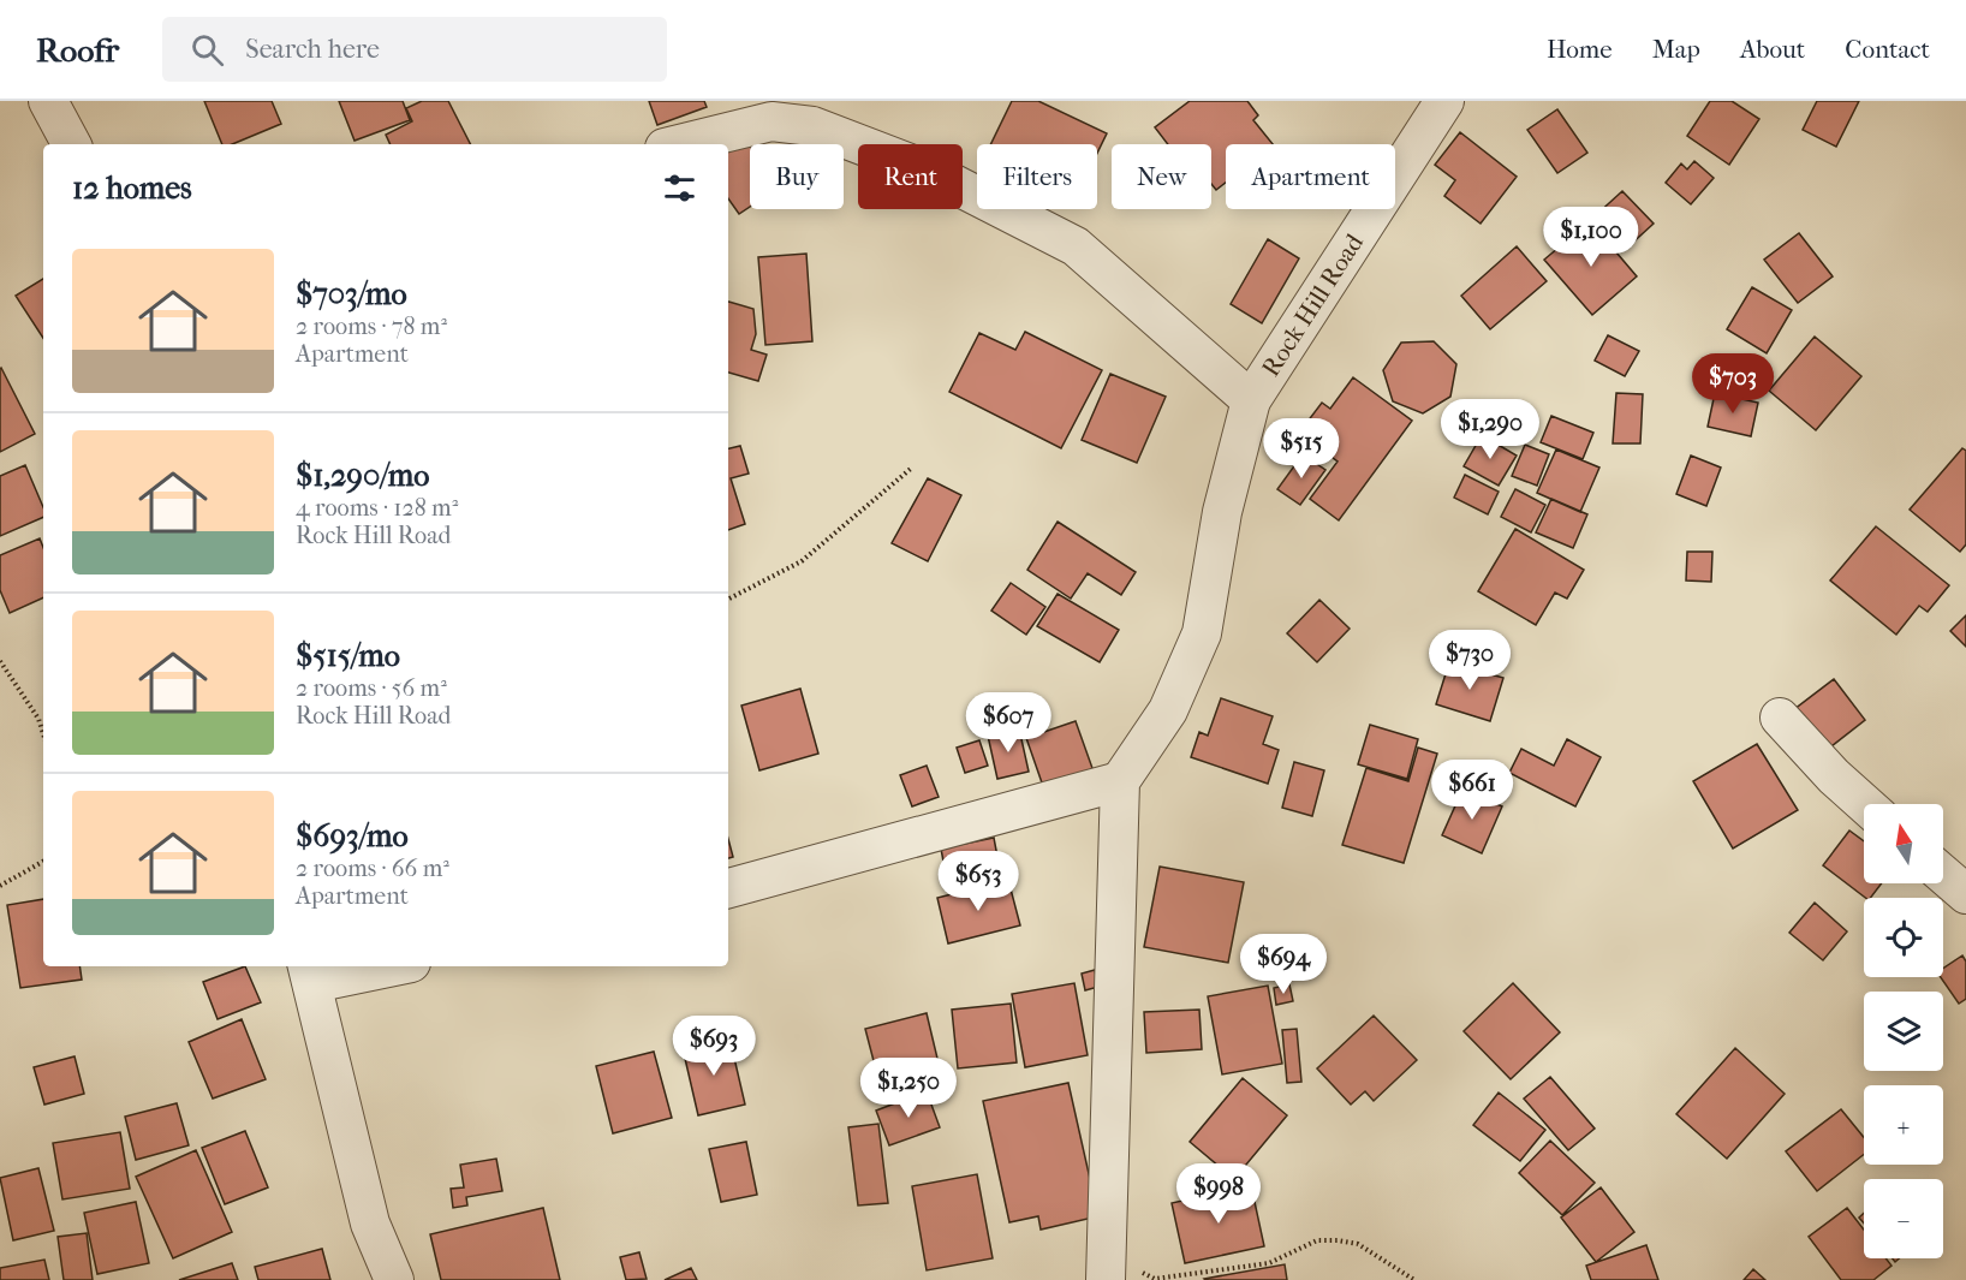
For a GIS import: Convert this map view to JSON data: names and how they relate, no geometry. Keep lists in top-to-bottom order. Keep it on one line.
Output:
{"streets":{"street":["Rock Hill Road"]},"north":"top","page":{"header":"Roofr","search":"Search here","nav":["Home","Map","About","Contact"],"chip":["Buy","Rent","Filters","New","Apartment"],"heading":"12 homes","price":["$1,100","$703","$1,290","$515","$730","$607","$661","$653","$694","$693","$1,250","$998"],"list":[{"name":"$703/mo","note":"2 rooms · 78 m² · Apartment"},{"name":"$1,290/mo","note":"4 rooms · 128 m² · Rock Hill Road"},{"name":"$515/mo","note":"2 rooms · 56 m² · Rock Hill Road"},{"name":"$693/mo","note":"2 rooms · 66 m² · Apartment"}],"map_buttons":["+","−"]}}
